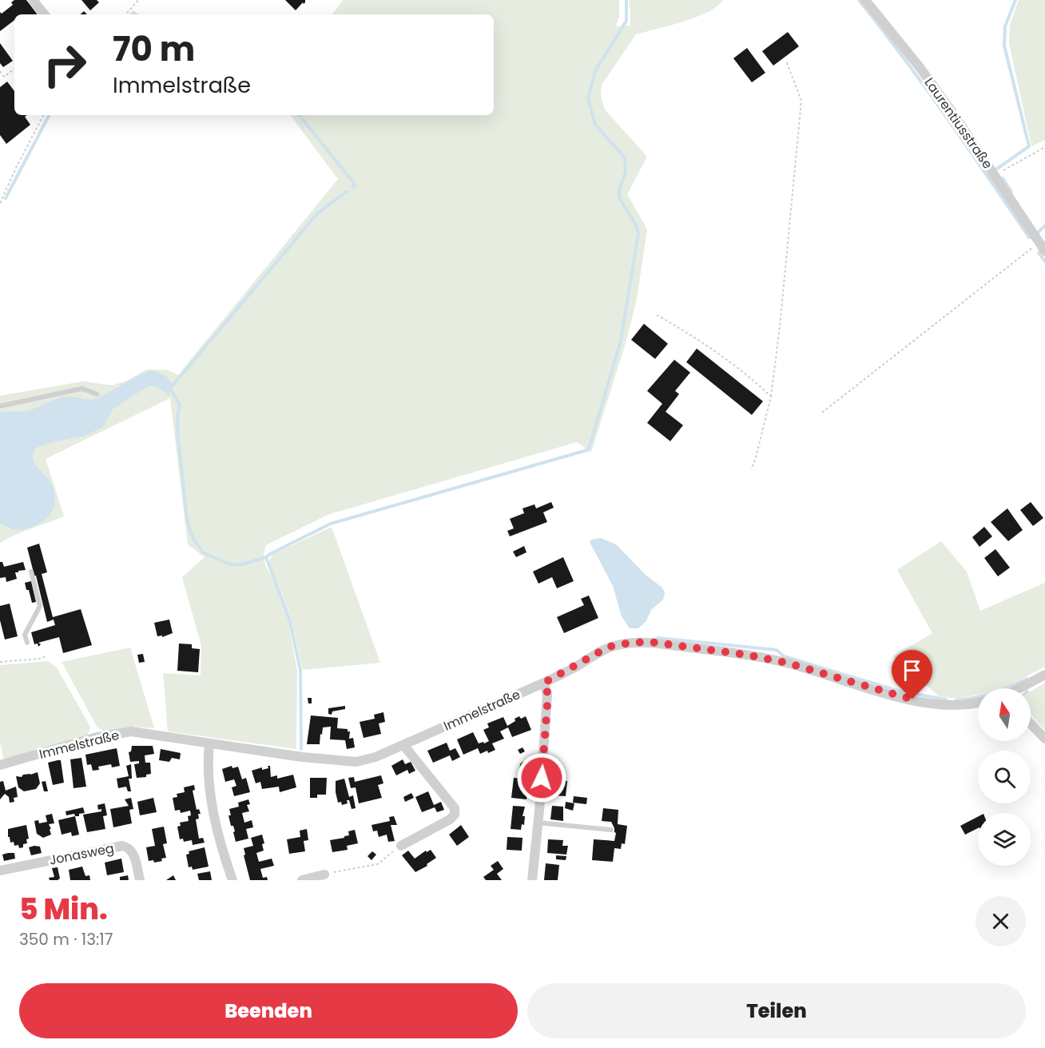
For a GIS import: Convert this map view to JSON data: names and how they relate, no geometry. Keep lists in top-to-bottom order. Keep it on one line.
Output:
{"streets":{"street":["Laurentiusstraße","Immelstraße","Jonasweg"]},"north":"top","page":{"turn":["70 m","Immelstraße"],"heading":["5 Min.","350 m · 13:17"],"buttons":["Beenden","Teilen"]}}
